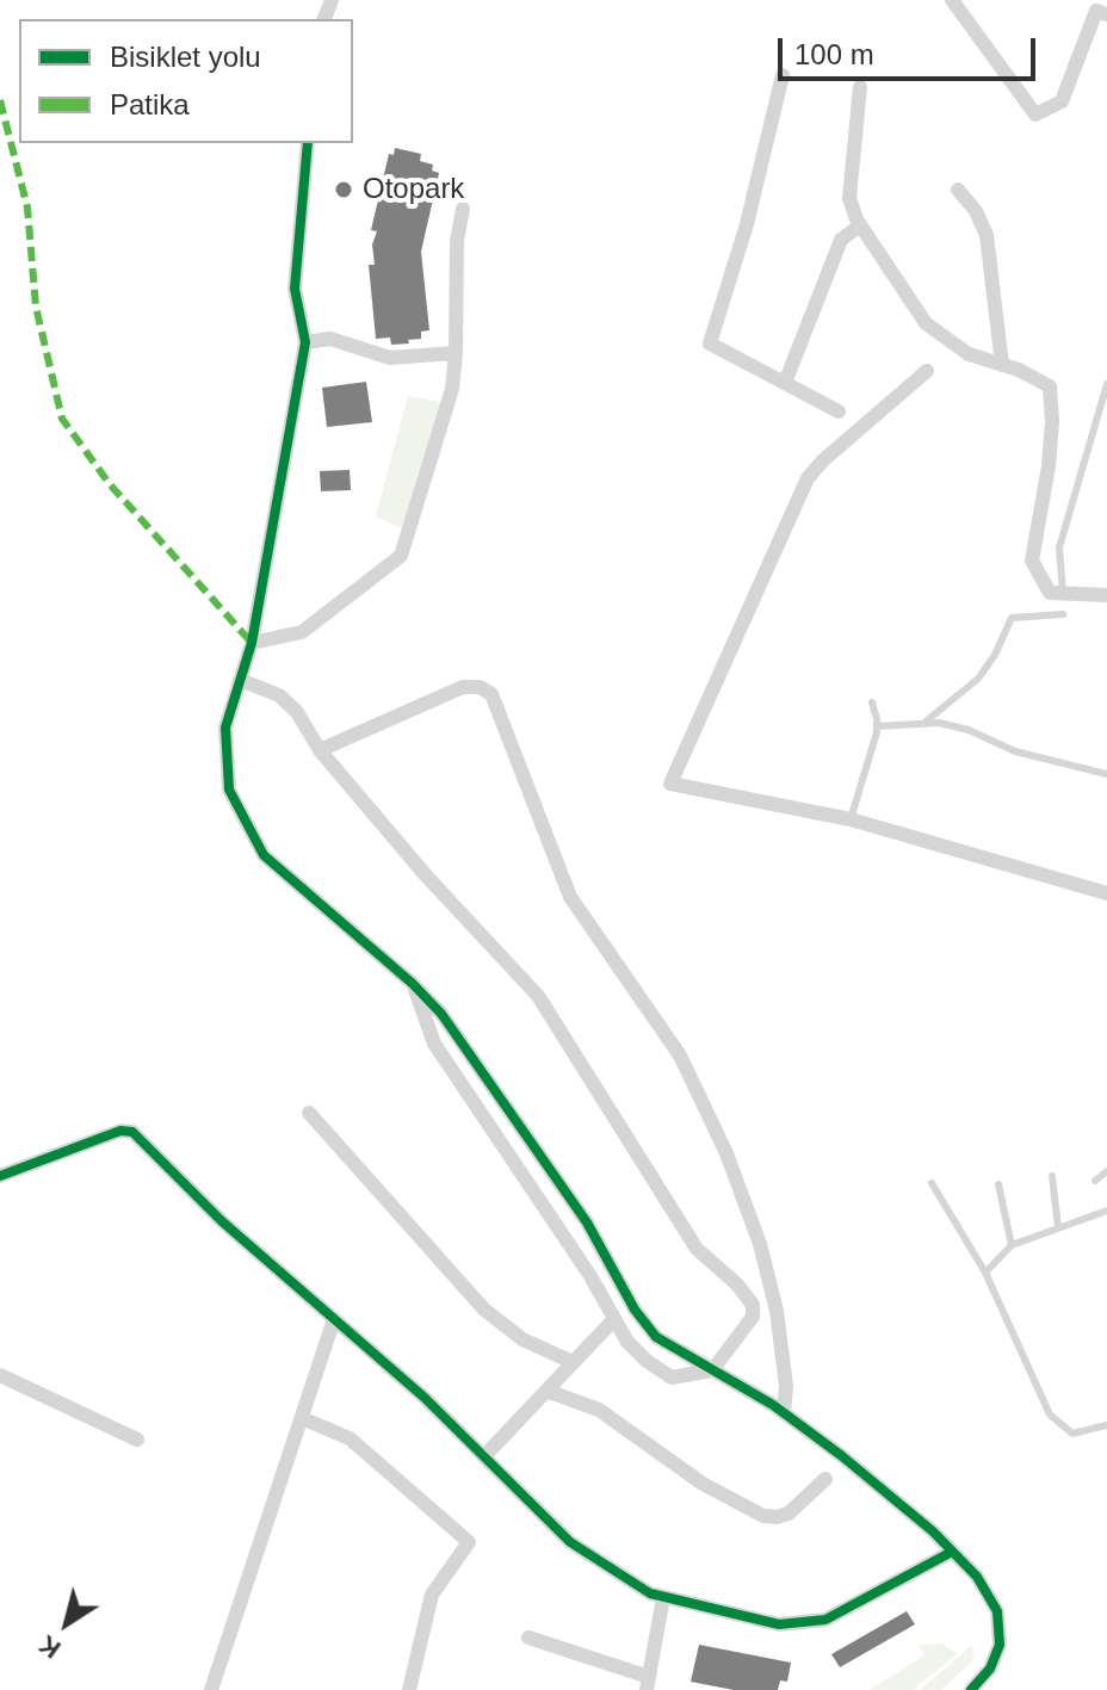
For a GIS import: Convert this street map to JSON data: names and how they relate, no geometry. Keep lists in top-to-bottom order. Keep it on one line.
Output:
{"places":["Otopark"],"legend":["Bisiklet yolu","Patika"],"scale_bar":"100 m","north":"bottom left"}
